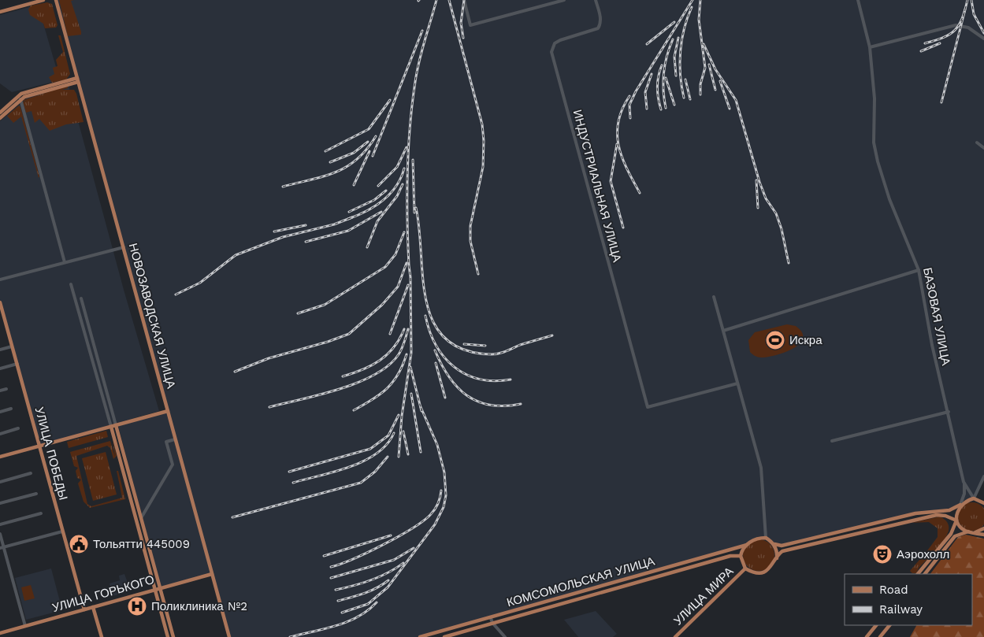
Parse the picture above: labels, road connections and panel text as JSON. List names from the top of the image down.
{
  "streets": {
    "main road": [
      "НОВОЗАВОДСКАЯ УЛИЦА",
      "УЛИЦА ПОБЕДЫ",
      "КОМСОМОЛЬСКАЯ УЛИЦА",
      "УЛИЦА ГОРЬКОГО",
      "УЛИЦА МИРА"
    ],
    "street": ["ИНДУСТРИАЛЬНАЯ УЛИЦА", "БАЗОВАЯ УЛИЦА"]
  },
  "crossings": [
    ["НОВОЗАВОДСКАЯ УЛИЦА", "УЛИЦА ГОРЬКОГО"],
    ["УЛИЦА ПОБЕДЫ", "УЛИЦА ГОРЬКОГО"],
    ["КОМСОМОЛЬСКАЯ УЛИЦА", "УЛИЦА МИРА"]
  ],
  "places": {
    "sports": ["Искра"],
    "public building": ["Тольятти 445009"],
    "theatre": ["Аэрохолл"],
    "hospital": ["Поликлиника №2"]
  },
  "legend": ["Road", "Railway"]
}
